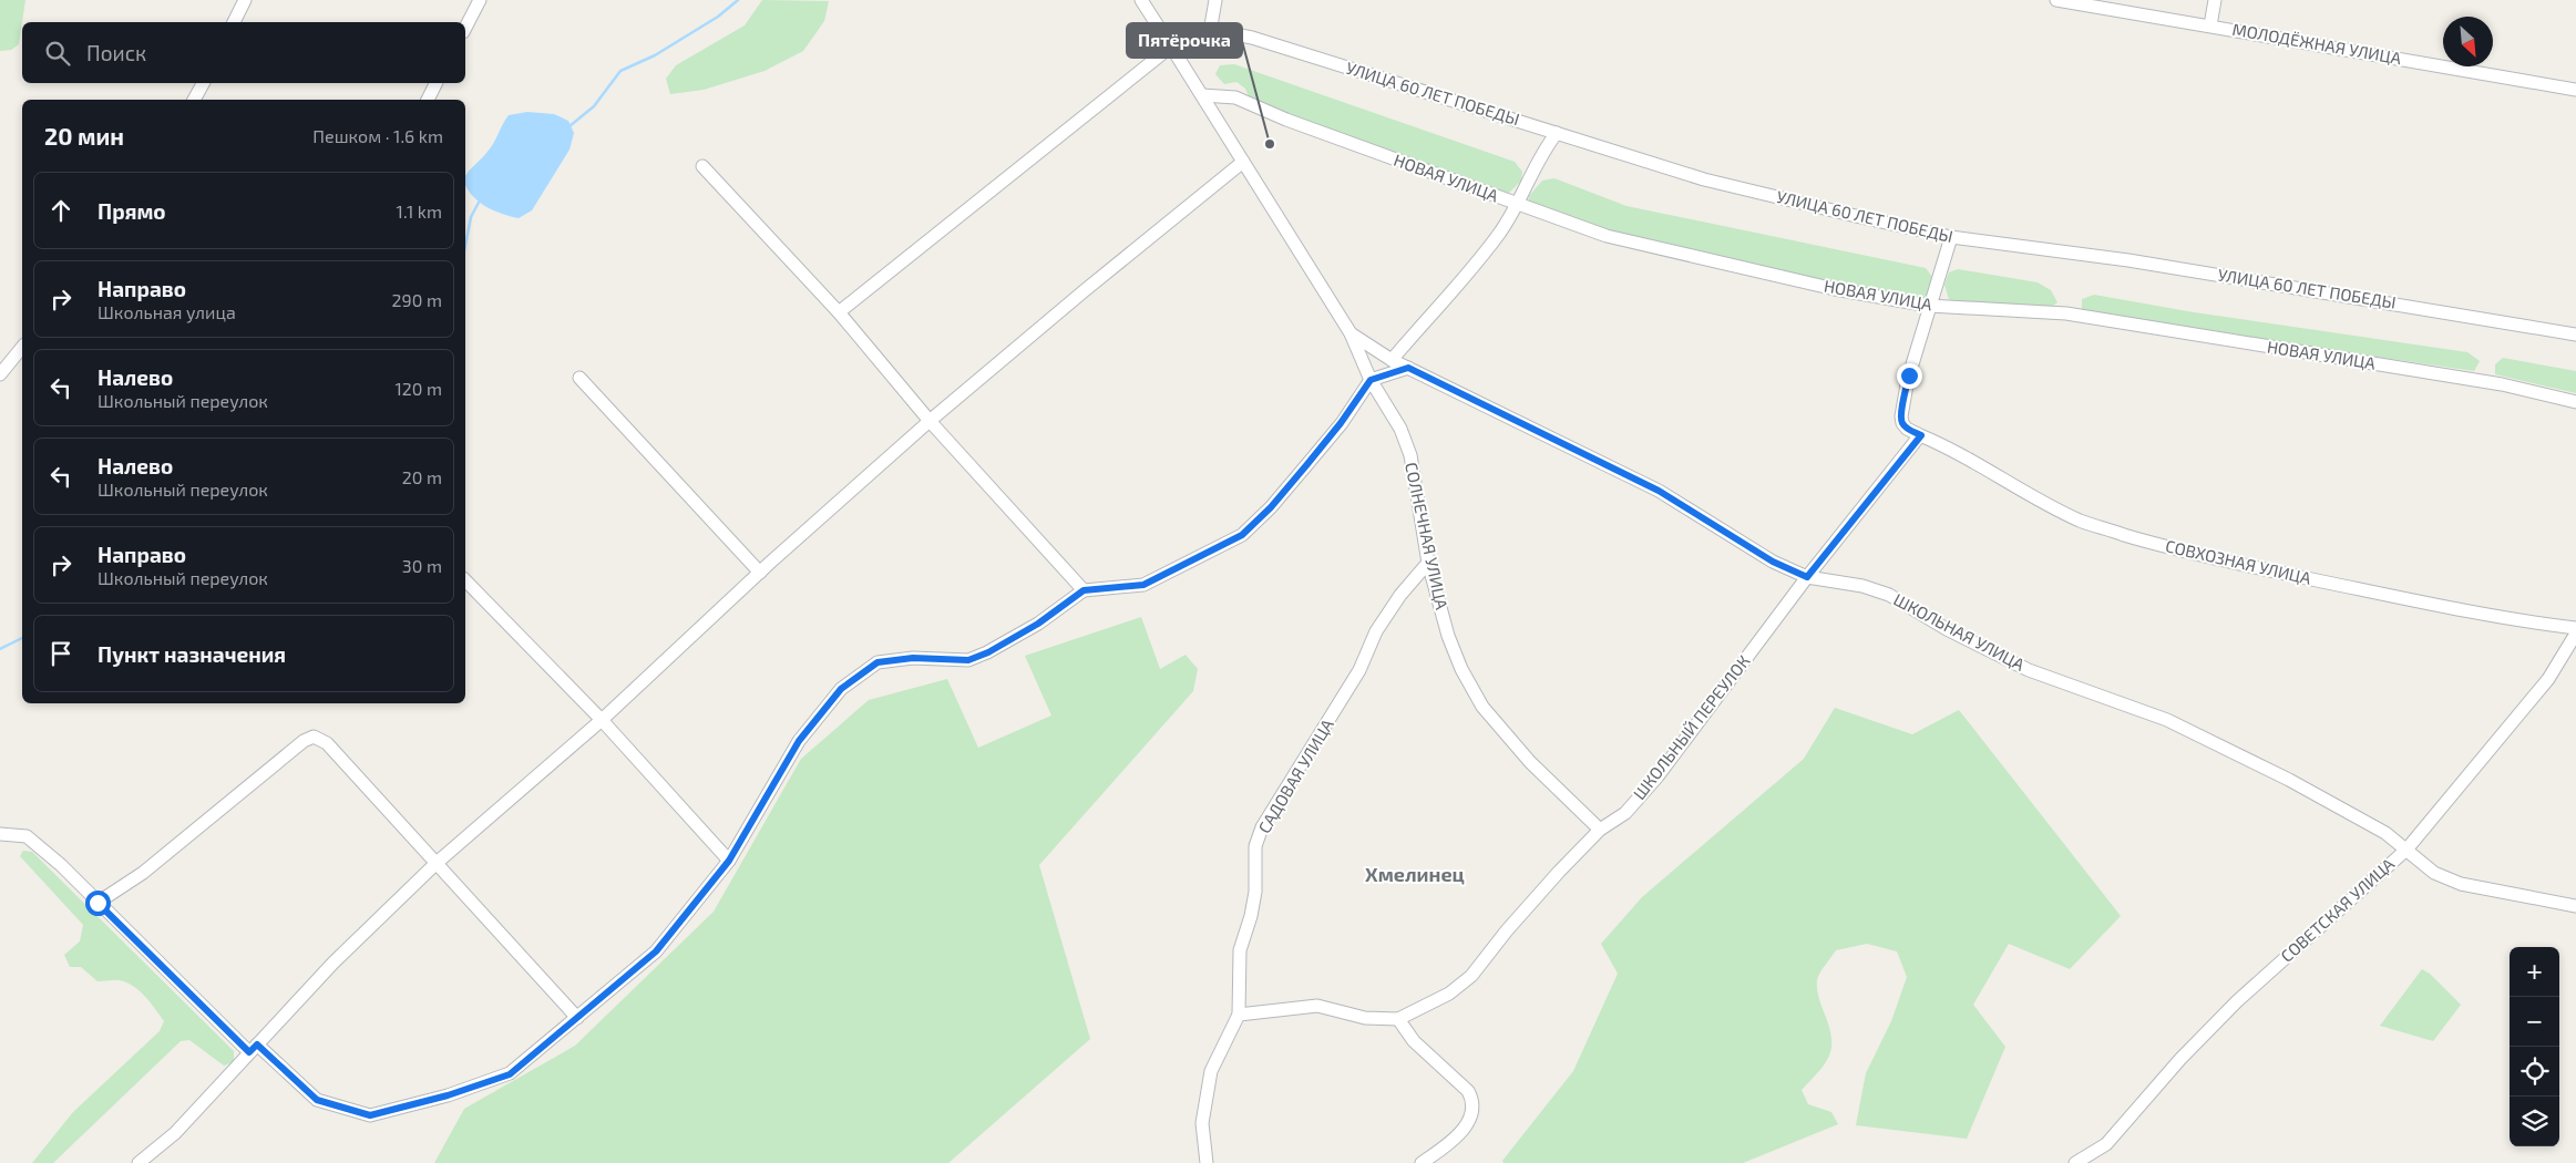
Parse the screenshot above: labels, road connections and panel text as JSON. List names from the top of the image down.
{
  "streets": {
    "street": [
      "МОЛОДЁЖНАЯ УЛИЦА",
      "УЛИЦА 60 ЛЕТ ПОБЕДЫ",
      "НОВАЯ УЛИЦА",
      "СОЛНЕЧНАЯ УЛИЦА",
      "СОВХОЗНАЯ УЛИЦА",
      "ШКОЛЬНАЯ УЛИЦА",
      "ШКОЛЬНЫЙ ПЕРЕУЛОК",
      "САДОВАЯ УЛИЦА",
      "СОВЕТСКАЯ УЛИЦА"
    ]
  },
  "crossings": [
    ["УЛИЦА 60 ЛЕТ ПОБЕДЫ", "СОЛНЕЧНАЯ УЛИЦА"],
    ["НОВАЯ УЛИЦА", "СОЛНЕЧНАЯ УЛИЦА"],
    ["СОЛНЕЧНАЯ УЛИЦА", "ШКОЛЬНАЯ УЛИЦА"],
    ["СОЛНЕЧНАЯ УЛИЦА", "ШКОЛЬНЫЙ ПЕРЕУЛОК"],
    ["СОЛНЕЧНАЯ УЛИЦА", "САДОВАЯ УЛИЦА"],
    ["СОВХОЗНАЯ УЛИЦА", "ШКОЛЬНЫЙ ПЕРЕУЛОК"],
    ["ШКОЛЬНАЯ УЛИЦА", "ШКОЛЬНЫЙ ПЕРЕУЛОК"],
    ["ШКОЛЬНАЯ УЛИЦА", "СОВЕТСКАЯ УЛИЦА"],
    ["ШКОЛЬНЫЙ ПЕРЕУЛОК", "САДОВАЯ УЛИЦА"]
  ],
  "districts": ["Хмелинец"],
  "places": ["Пятёрочка"],
  "north": "bottom right",
  "page": {
    "search": "Поиск",
    "heading": ["20 мин", "Пешком · 1.6 km"],
    "list": [
      ["Прямо", "1.1 km"],
      ["Направо", "Школьная улица", "290 m"],
      ["Налево", "Школьный переулок", "120 m"],
      ["Налево", "Школьный переулок", "20 m"],
      ["Направо", "Школьный переулок", "30 m"],
      "Пункт назначения"
    ],
    "map_buttons": ["+", "−"]
  }
}
